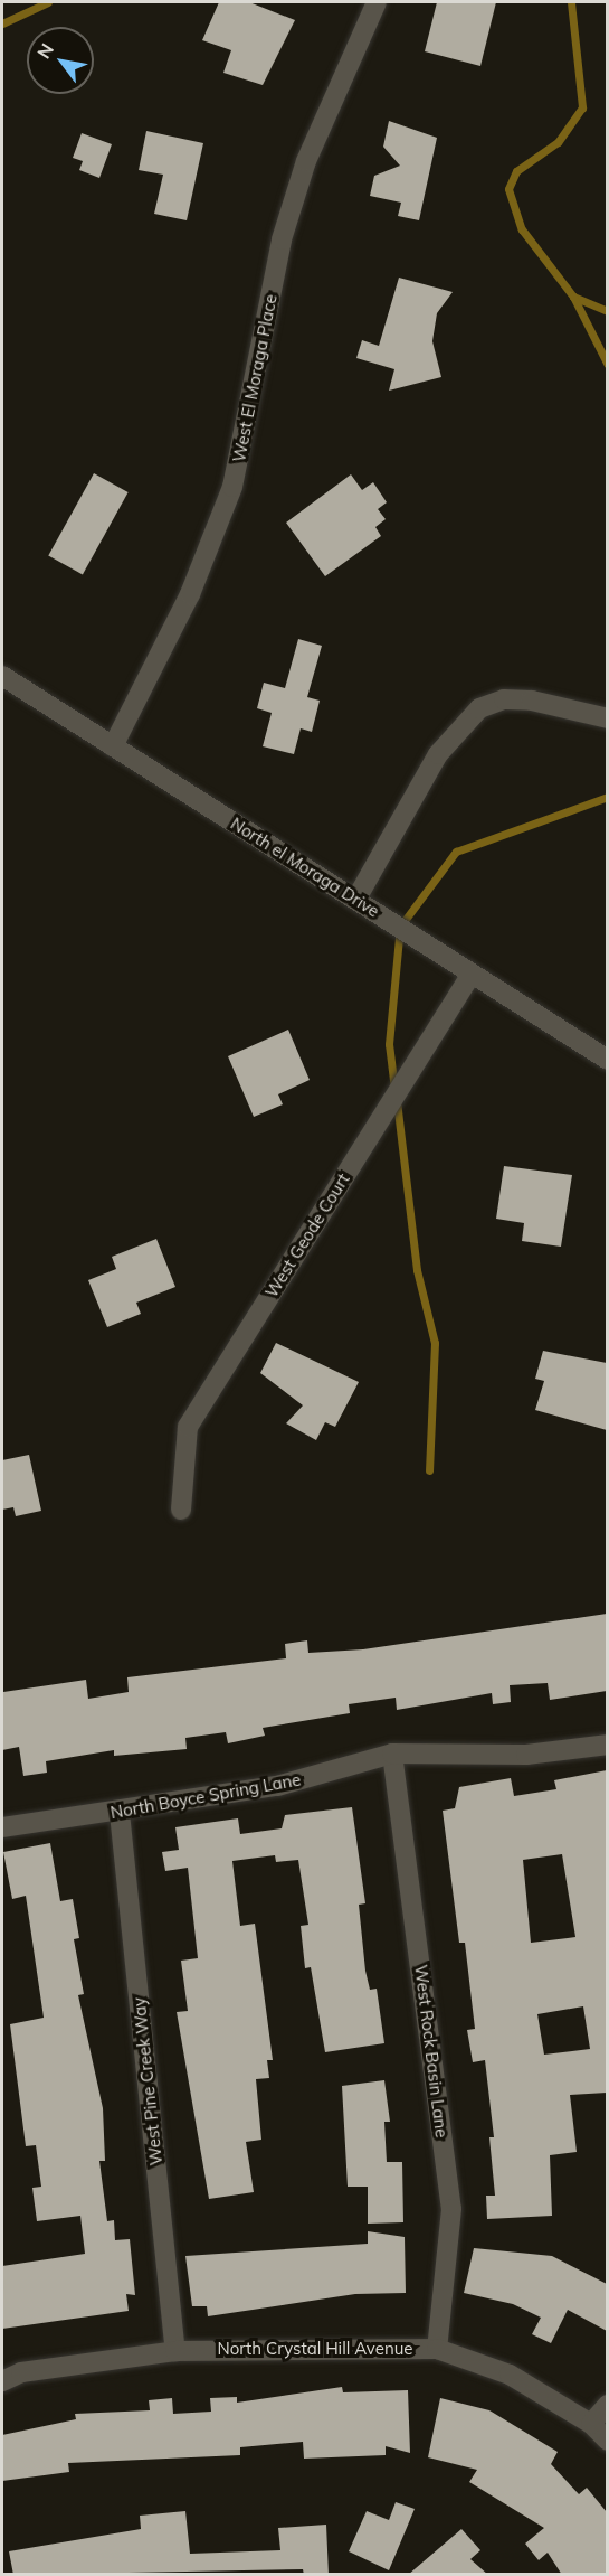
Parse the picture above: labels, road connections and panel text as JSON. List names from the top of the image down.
{
  "streets": {
    "street": [
      "West El Moraga Place",
      "North el Moraga Drive",
      "West Geode Court",
      "North Boyce Spring Lane",
      "West Rock Basin Lane",
      "West Pine Creek Way",
      "North Crystal Hill Avenue"
    ]
  },
  "crossings": [
    ["West El Moraga Place", "North el Moraga Drive"],
    ["North el Moraga Drive", "West Geode Court"],
    ["North Boyce Spring Lane", "West Rock Basin Lane"],
    ["North Boyce Spring Lane", "West Pine Creek Way"],
    ["West Rock Basin Lane", "North Crystal Hill Avenue"],
    ["West Pine Creek Way", "North Crystal Hill Avenue"]
  ],
  "north": "top left"
}
